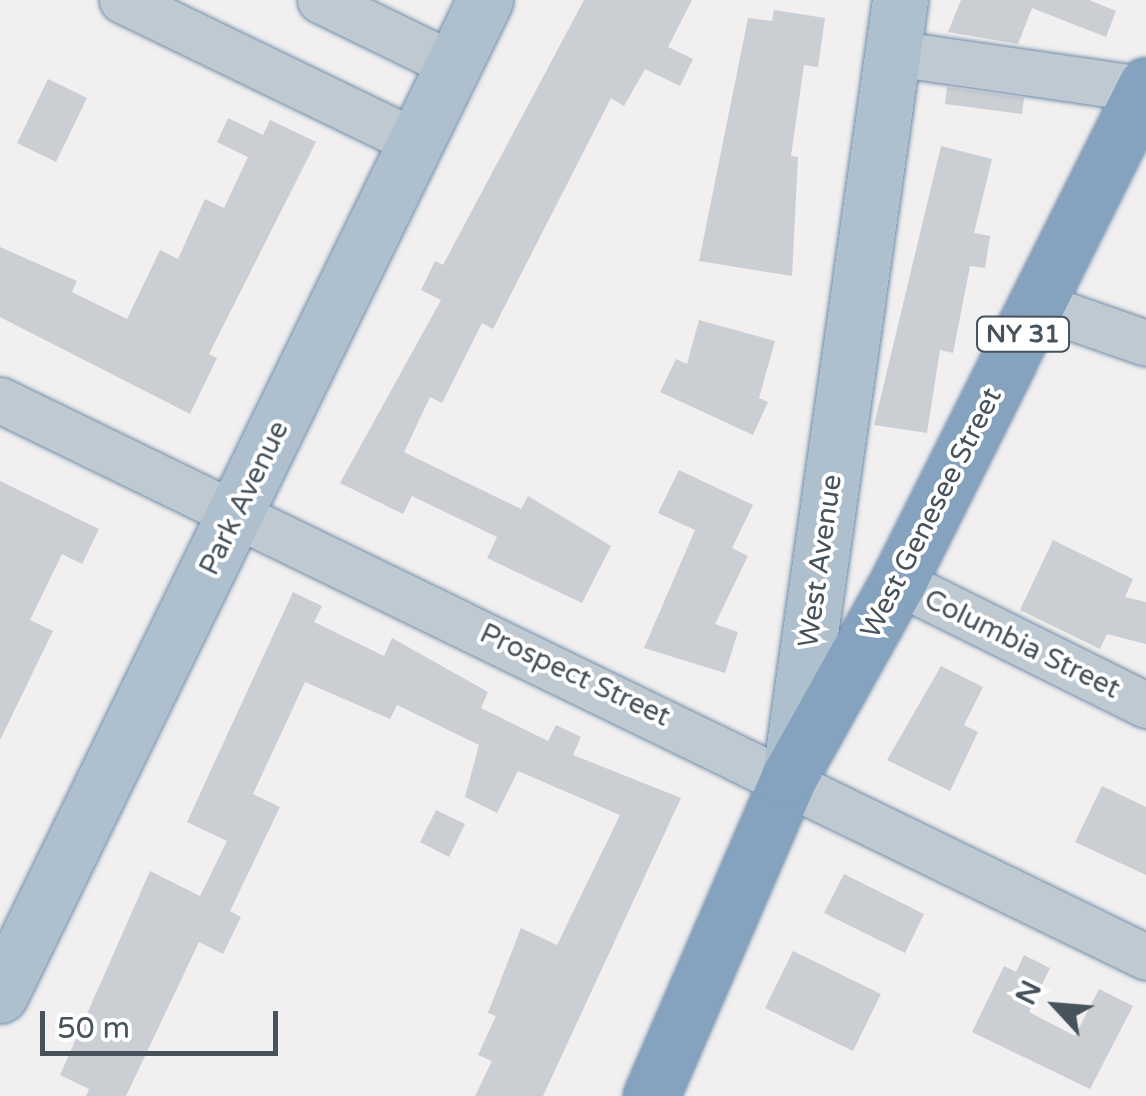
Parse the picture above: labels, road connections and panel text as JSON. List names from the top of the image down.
{
  "streets": {
    "highway": ["NY 31", "West Genesee Street", "West Avenue"],
    "main road": ["Park Avenue"],
    "street": ["Columbia Street", "Prospect Street"]
  },
  "crossings": [
    ["Park Avenue", "Prospect Street"],
    ["West Genesee Street", "West Avenue"],
    ["West Genesee Street", "Columbia Street"],
    ["West Genesee Street", "Prospect Street"],
    ["West Avenue", "Prospect Street"]
  ],
  "scale_bar": "50 m",
  "north": "top left"
}
